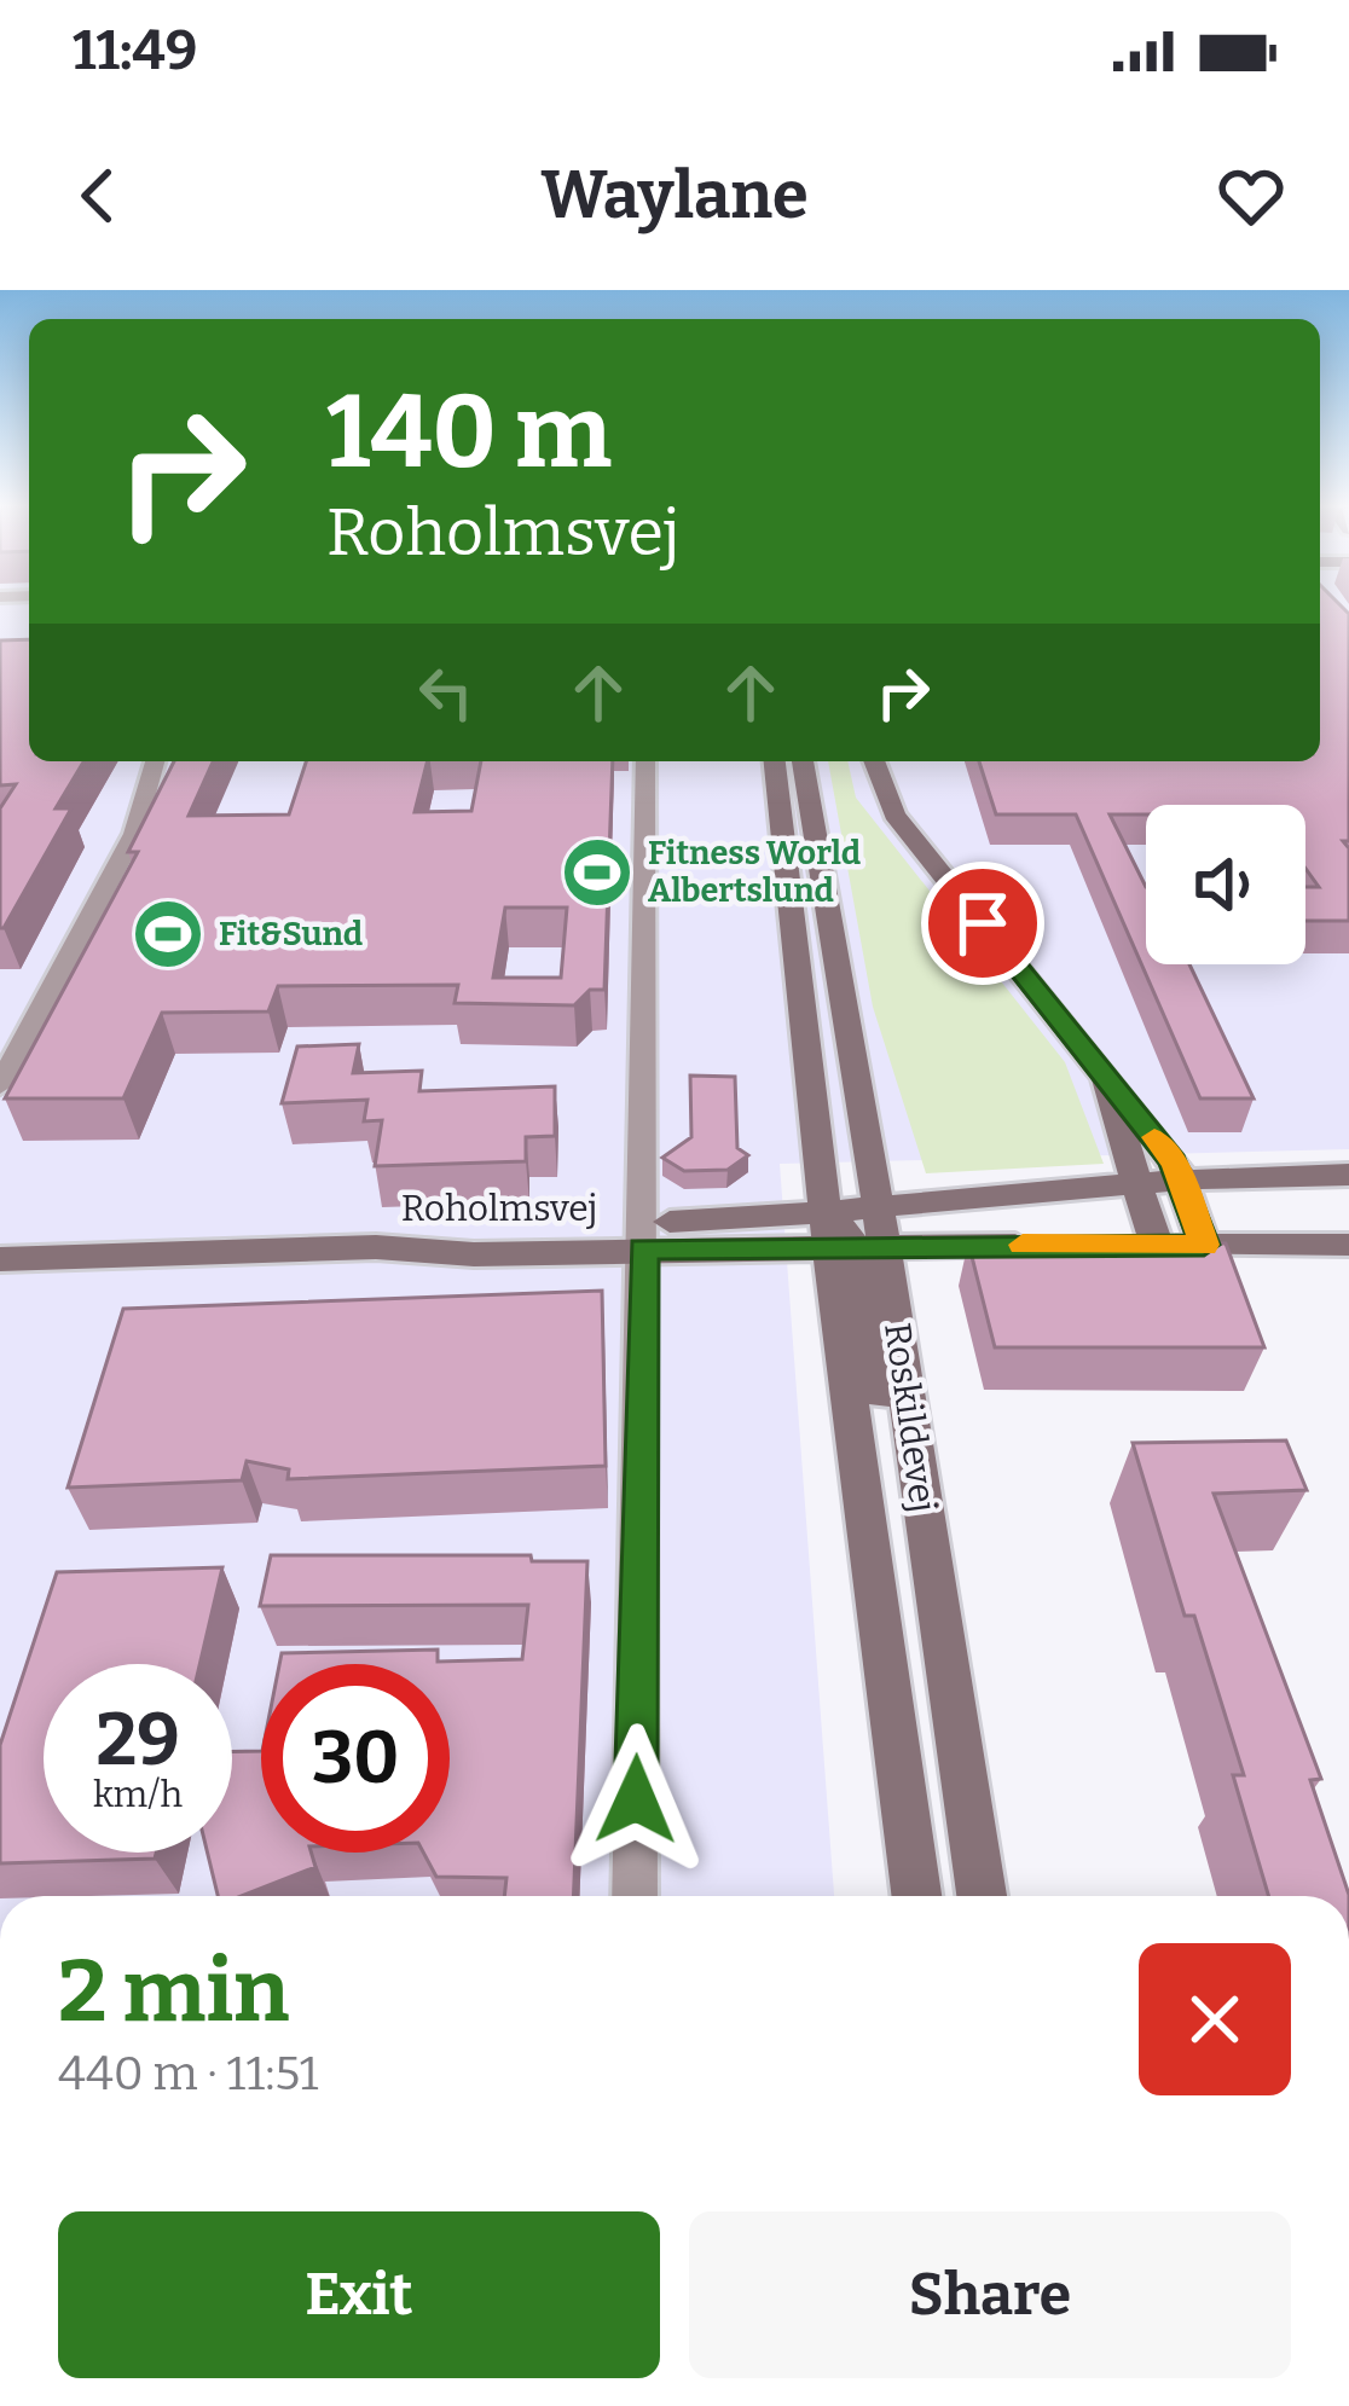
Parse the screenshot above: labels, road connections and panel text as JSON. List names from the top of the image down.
{
  "streets": {
    "main road": ["Roholmsvej", "Roskildevej"]
  },
  "crossings": [
    ["Roholmsvej", "Roskildevej"]
  ],
  "places": {
    "sports": ["Fitness World Albertslund", "Fit&Sund"]
  },
  "page": {
    "status": "11:49",
    "header": "Waylane",
    "turn": ["140 m", "Roholmsvej"],
    "speed": "29 km/h",
    "limit": "30",
    "heading": ["2 min", "440 m · 11:51"],
    "buttons": ["Exit", "Share"]
  }
}
